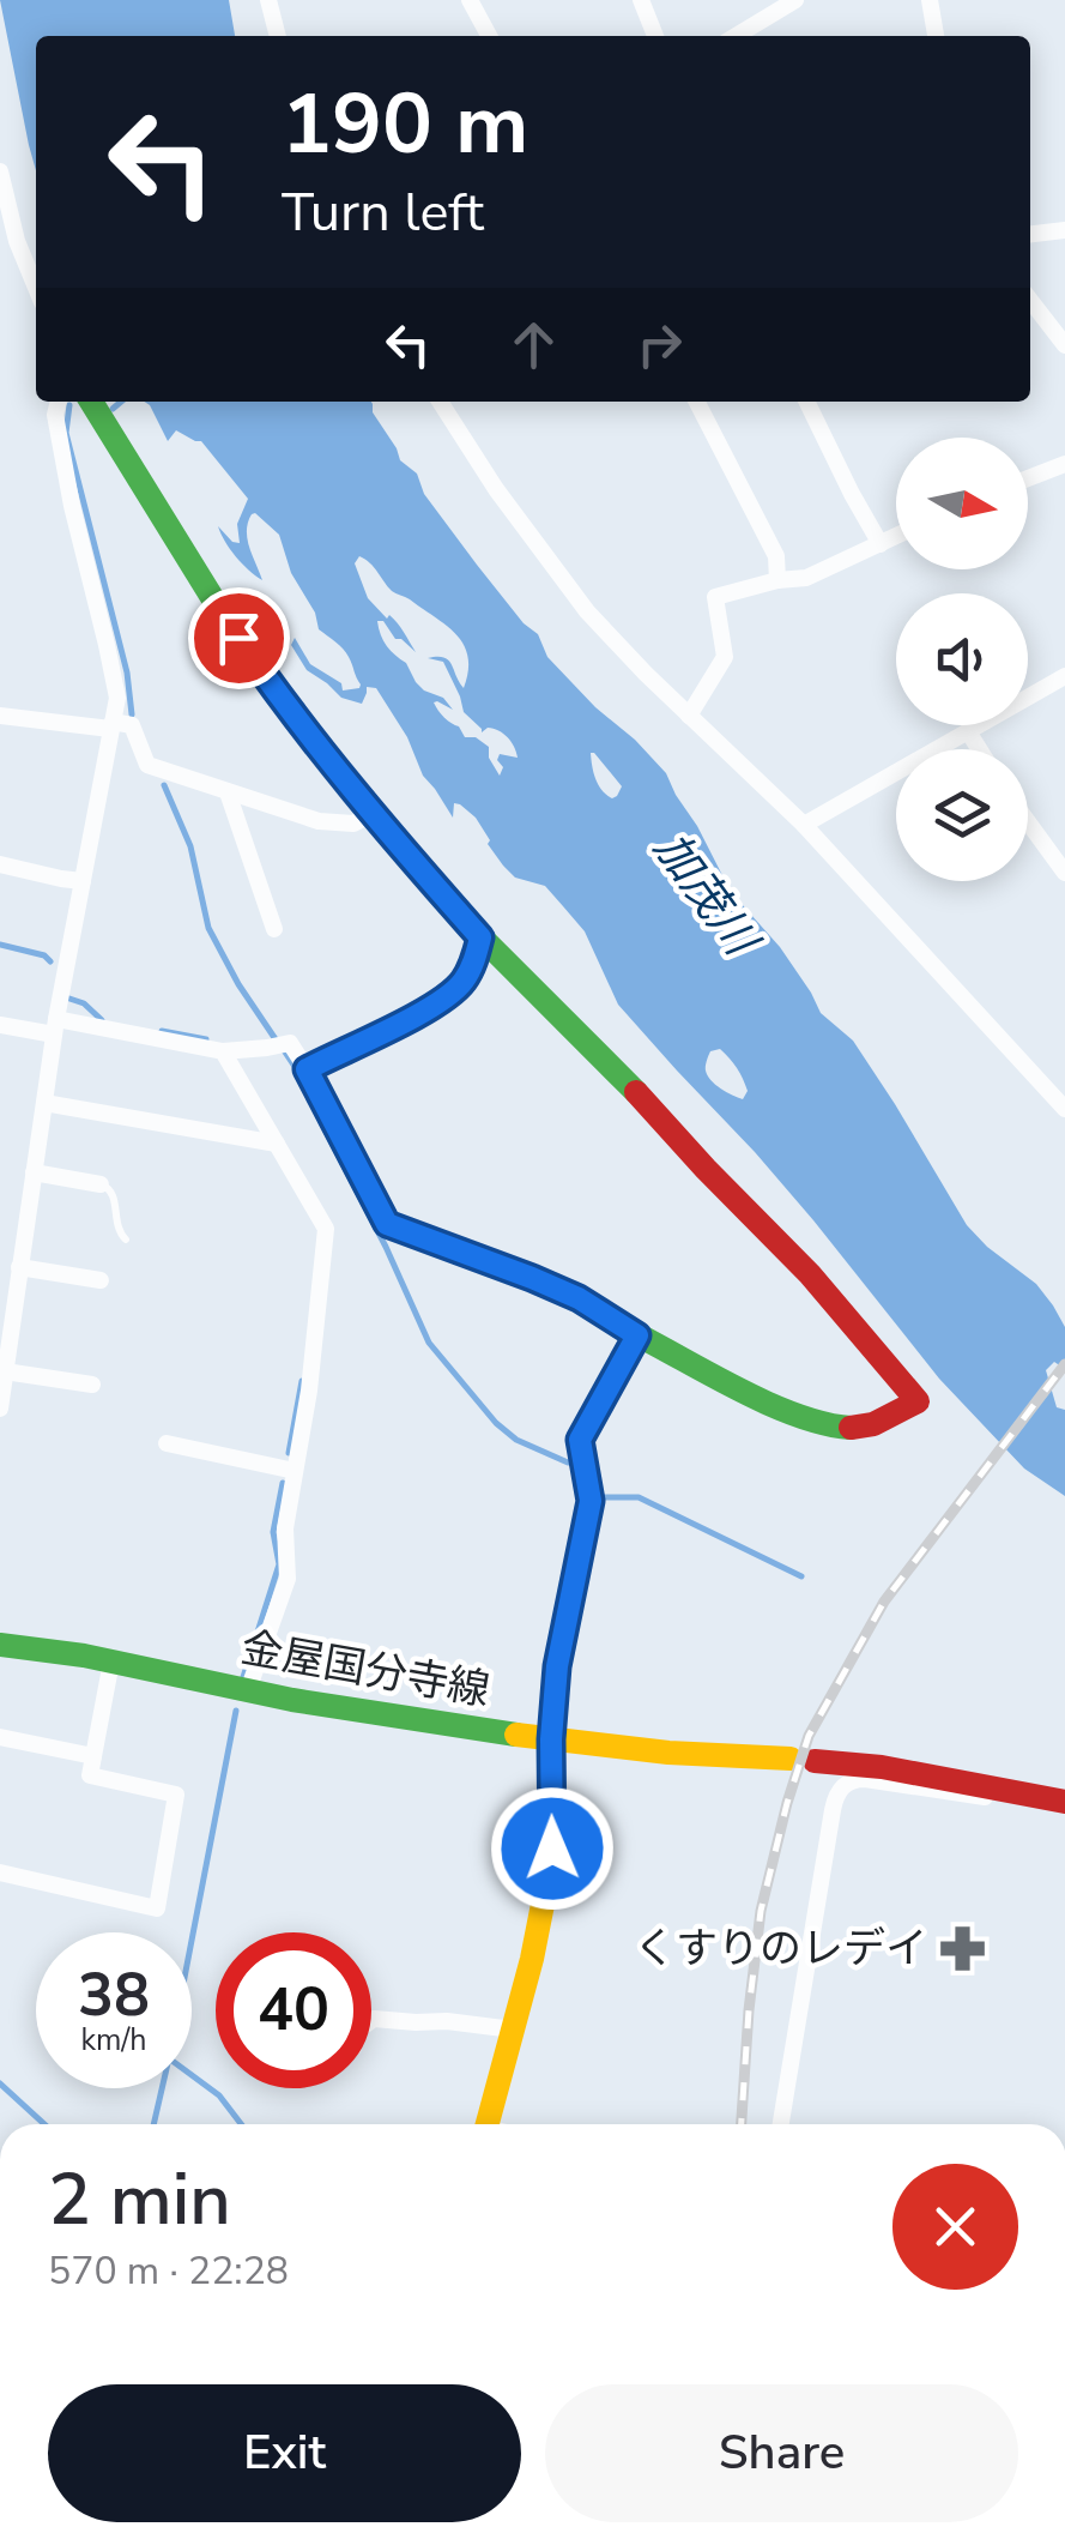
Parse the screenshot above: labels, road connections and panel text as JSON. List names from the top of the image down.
{
  "streets": {
    "street": ["金屋国分寺線"]
  },
  "water": ["加茂川"],
  "places": {
    "pharmacy": ["くすりのレデイ"]
  },
  "north": "right",
  "page": {
    "turn": ["190 m", "Turn left"],
    "speed": "38 km/h",
    "limit": "40",
    "heading": ["2 min", "570 m · 22:28"],
    "buttons": ["Exit", "Share"]
  }
}
